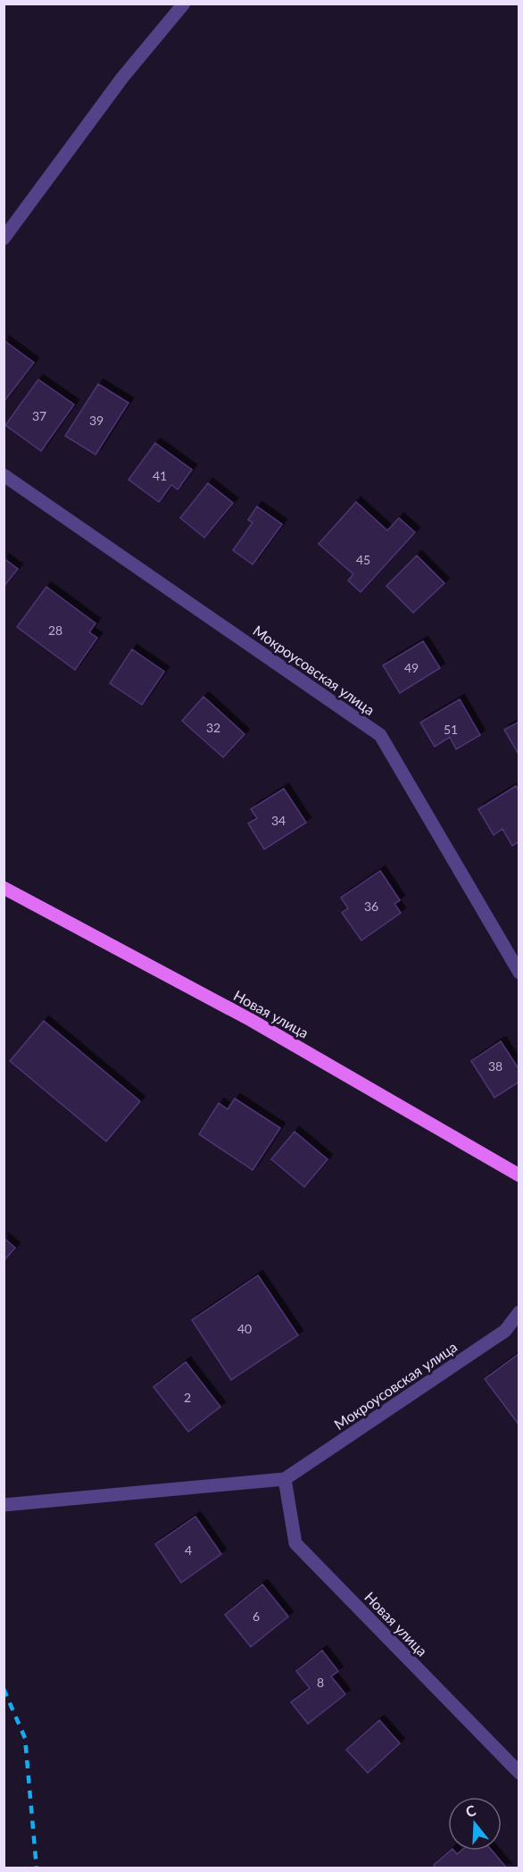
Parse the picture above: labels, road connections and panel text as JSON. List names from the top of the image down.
{
  "streets": {
    "main road": ["Новая улица"],
    "street": ["Мокроусовская улица"]
  },
  "crossings": [
    ["Мокроусовская улица", "Новая улица"]
  ],
  "house_numbers": [
    "37",
    "39",
    "41",
    "45",
    "28",
    "49",
    "32",
    "51",
    "34",
    "36",
    "38",
    "40",
    "2",
    "4",
    "6",
    "8"
  ],
  "north": "top"
}
